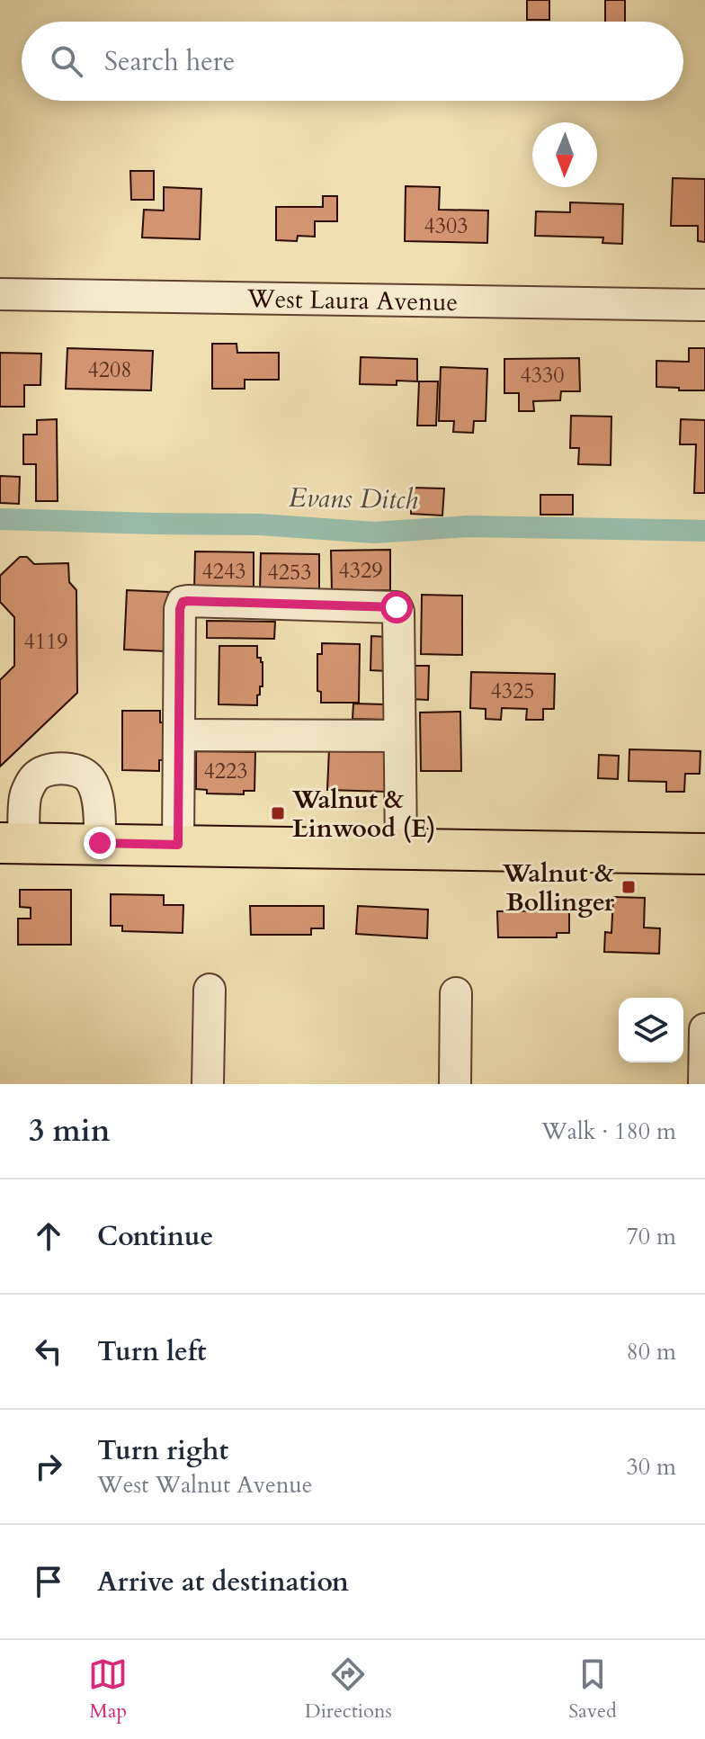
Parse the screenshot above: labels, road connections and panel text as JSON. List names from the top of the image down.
{
  "streets": {
    "street": ["West Laura Avenue"]
  },
  "water": ["Evans Ditch"],
  "places": {
    "transit": ["Walnut & Linwood (E)", "Walnut & Bollinger"]
  },
  "house_numbers": [
    "4303",
    "4208",
    "4330",
    "4329",
    "4243",
    "4253",
    "4119",
    "4325",
    "4223"
  ],
  "north": "bottom",
  "page": {
    "search": "Search here",
    "heading": ["3 min", "Walk · 180 m"],
    "list": [
      ["Continue", "70 m"],
      ["Turn left", "80 m"],
      ["Turn right", "West Walnut Avenue", "30 m"],
      "Arrive at destination"
    ],
    "nav": ["Map", "Directions", "Saved"]
  }
}
